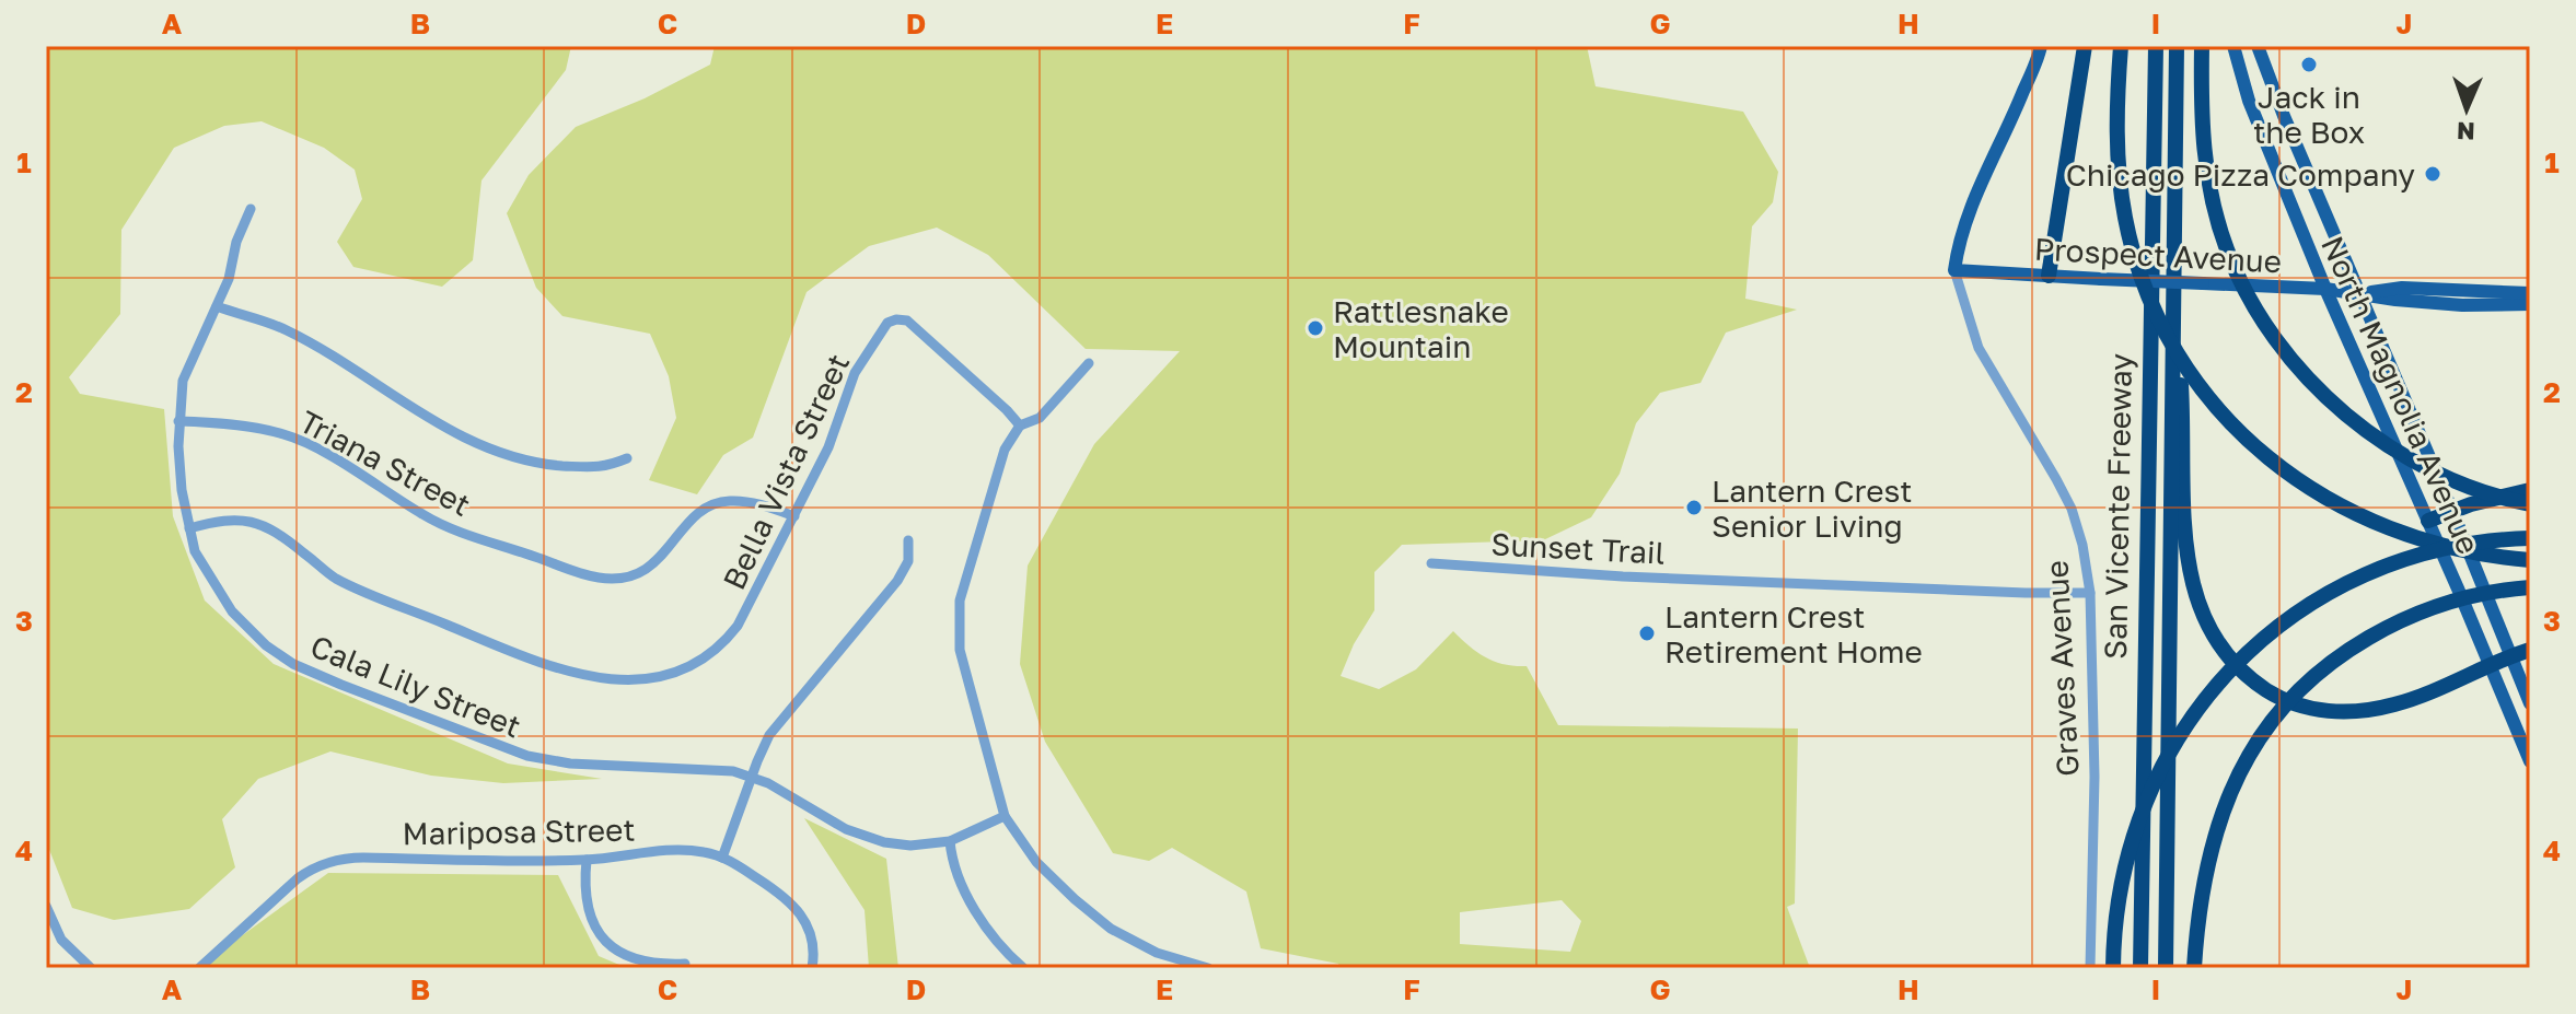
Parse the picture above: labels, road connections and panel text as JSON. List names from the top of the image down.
{
  "streets": {
    "highway": ["San Vicente Freeway"],
    "main road": ["Prospect Avenue", "North Magnolia Avenue", "Graves Avenue"],
    "street": [
      "Triana Street",
      "Bella Vista Street",
      "Sunset Trail",
      "Cala Lily Street",
      "Mariposa Street"
    ]
  },
  "crossings": [
    ["Prospect Avenue", "North Magnolia Avenue"],
    ["Prospect Avenue", "Graves Avenue"],
    ["Triana Street", "Bella Vista Street"],
    ["Triana Street", "Cala Lily Street"],
    ["Bella Vista Street", "Cala Lily Street"],
    ["Sunset Trail", "Graves Avenue"]
  ],
  "places": [
    "Jack in the Box",
    "Chicago Pizza Company",
    "Rattlesnake Mountain",
    "Lantern Crest Senior Living",
    "Lantern Crest Retirement Home"
  ],
  "north": "bottom",
  "grid": {
    "columns": [
      "A",
      "B",
      "C",
      "D",
      "E",
      "F",
      "G",
      "H",
      "I",
      "J"
    ],
    "rows": [
      "1",
      "2",
      "3",
      "4"
    ]
  }
}
